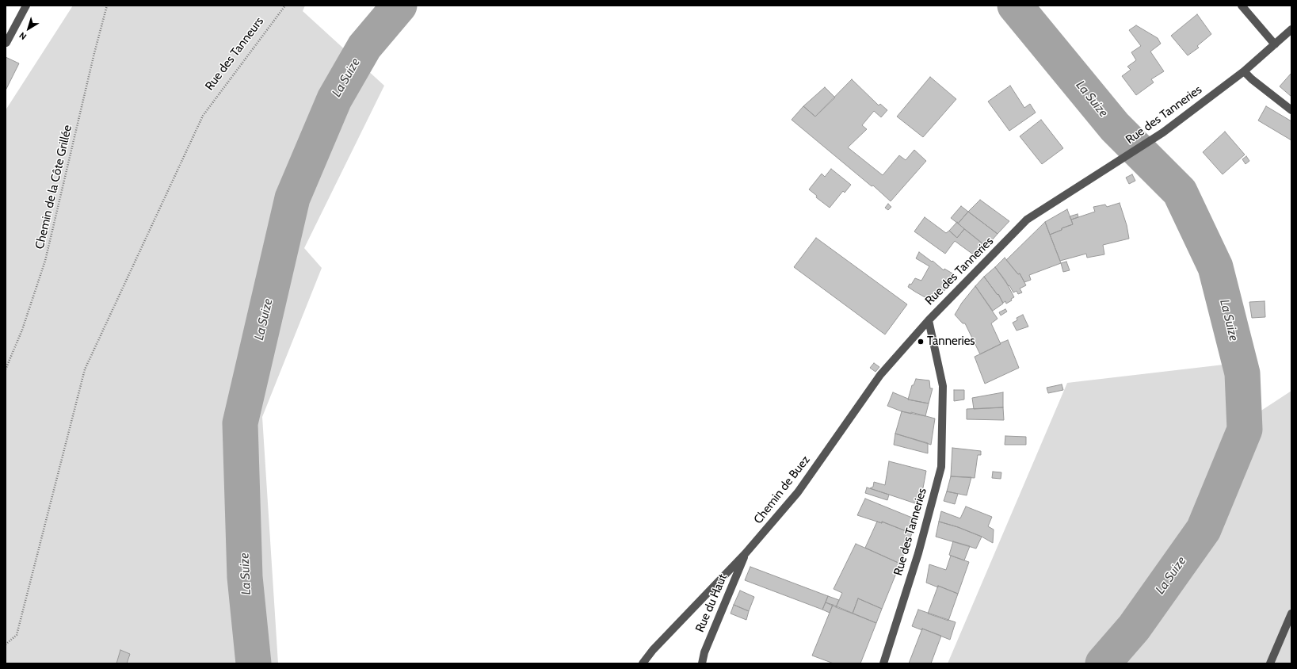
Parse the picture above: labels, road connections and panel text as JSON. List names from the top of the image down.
{
  "streets": {
    "street": ["Rue des Tanneries", "Chemin de Buez", "Rue du Haut"],
    "path": ["Rue des Tanneurs", "Chemin de la Côte Grillée"]
  },
  "crossings": [
    ["Rue des Tanneries", "Chemin de Buez"],
    ["Chemin de Buez", "Rue du Haut"]
  ],
  "water": ["La Suize"],
  "places": ["Tanneries"],
  "north": "bottom left"
}
